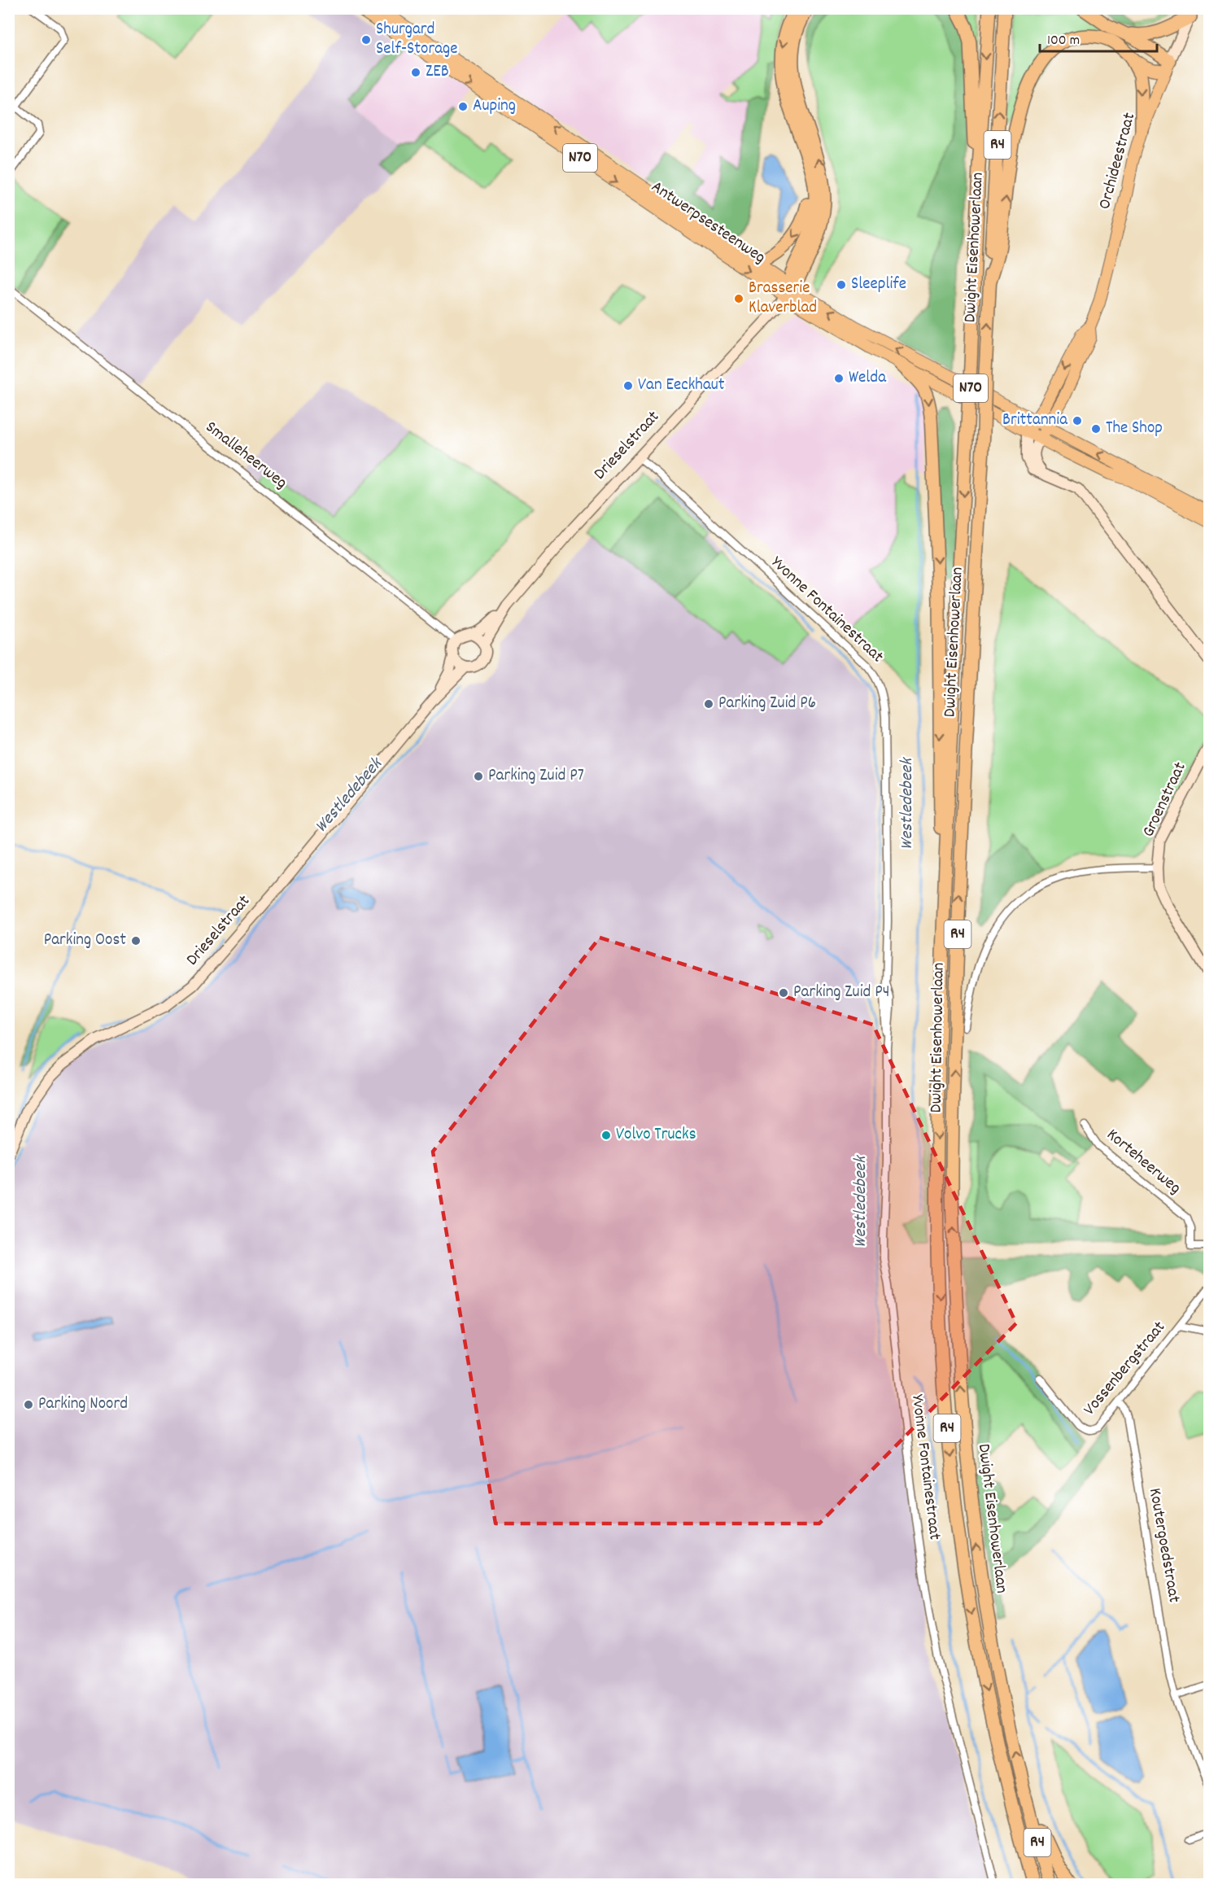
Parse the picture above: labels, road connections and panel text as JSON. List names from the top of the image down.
{
  "streets": {
    "highway": ["R4", "Dwight Eisenhowerlaan"],
    "main road": ["N70", "Orchideestraat", "Antwerpsesteenweg"],
    "street": [
      "Drieselstraat",
      "Smalleheerweg",
      "Yvonne Fontainestraat",
      "Groenstraat",
      "Korteheerweg",
      "Vossenbergstraat",
      "Koutergoedstraat"
    ]
  },
  "crossings": [
    ["Orchideestraat", "Antwerpsesteenweg"],
    ["Antwerpsesteenweg", "Drieselstraat"],
    ["Drieselstraat", "Smalleheerweg"],
    ["Drieselstraat", "Yvonne Fontainestraat"],
    ["Vossenbergstraat", "Koutergoedstraat"]
  ],
  "water": ["Westledebeek"],
  "places": [
    "Shurgard Self-Storage",
    "ZEB",
    "Auping",
    "Sleeplife",
    "Brasserie Klaverblad",
    "Welda",
    "Van Eeckhaut",
    "Brittannia",
    "The Shop",
    "Parking Zuid P6",
    "Parking Zuid P7",
    "Parking Oost",
    "Parking Zuid P4",
    "Volvo Trucks",
    "Parking Noord"
  ],
  "scale_bar": "100 m"
}
